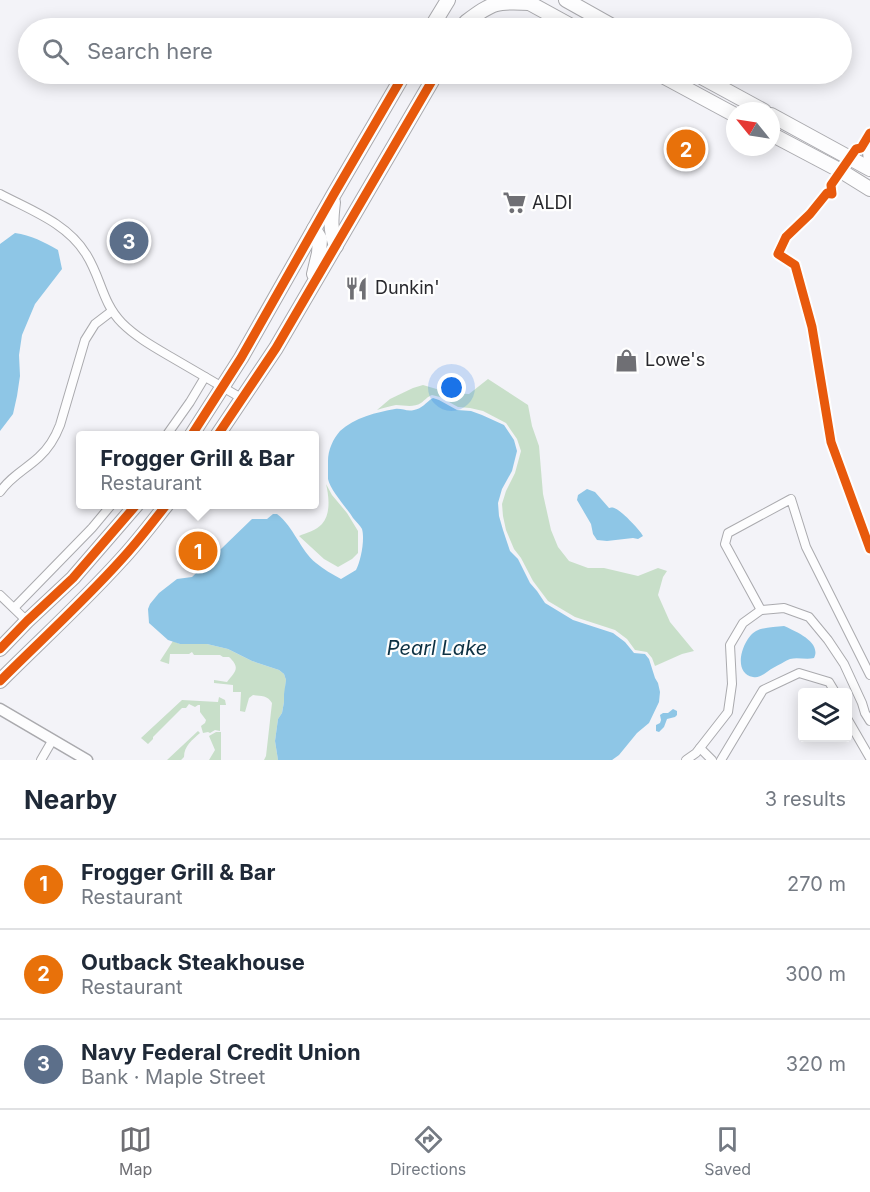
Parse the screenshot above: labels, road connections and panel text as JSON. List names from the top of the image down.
{
  "water": ["Pearl Lake"],
  "places": {
    "supermarket": ["ALDI"],
    "restaurant": ["Dunkin'"],
    "shop": ["Lowe's"]
  },
  "north": "top left",
  "page": {
    "search": "Search here",
    "pins": ["2", "3", "1"],
    "popup": ["Frogger Grill & Bar", "Restaurant"],
    "heading": ["Nearby", "3 results"],
    "list": [
      {
        "mark": "1",
        "name": "Frogger Grill & Bar",
        "note": "Restaurant",
        "value": "270 m"
      },
      {
        "mark": "2",
        "name": "Outback Steakhouse",
        "note": "Restaurant",
        "value": "300 m"
      },
      {
        "mark": "3",
        "name": "Navy Federal Credit Union",
        "note": "Bank · Maple Street",
        "value": "320 m"
      }
    ],
    "nav": ["Map", "Directions", "Saved"]
  }
}
